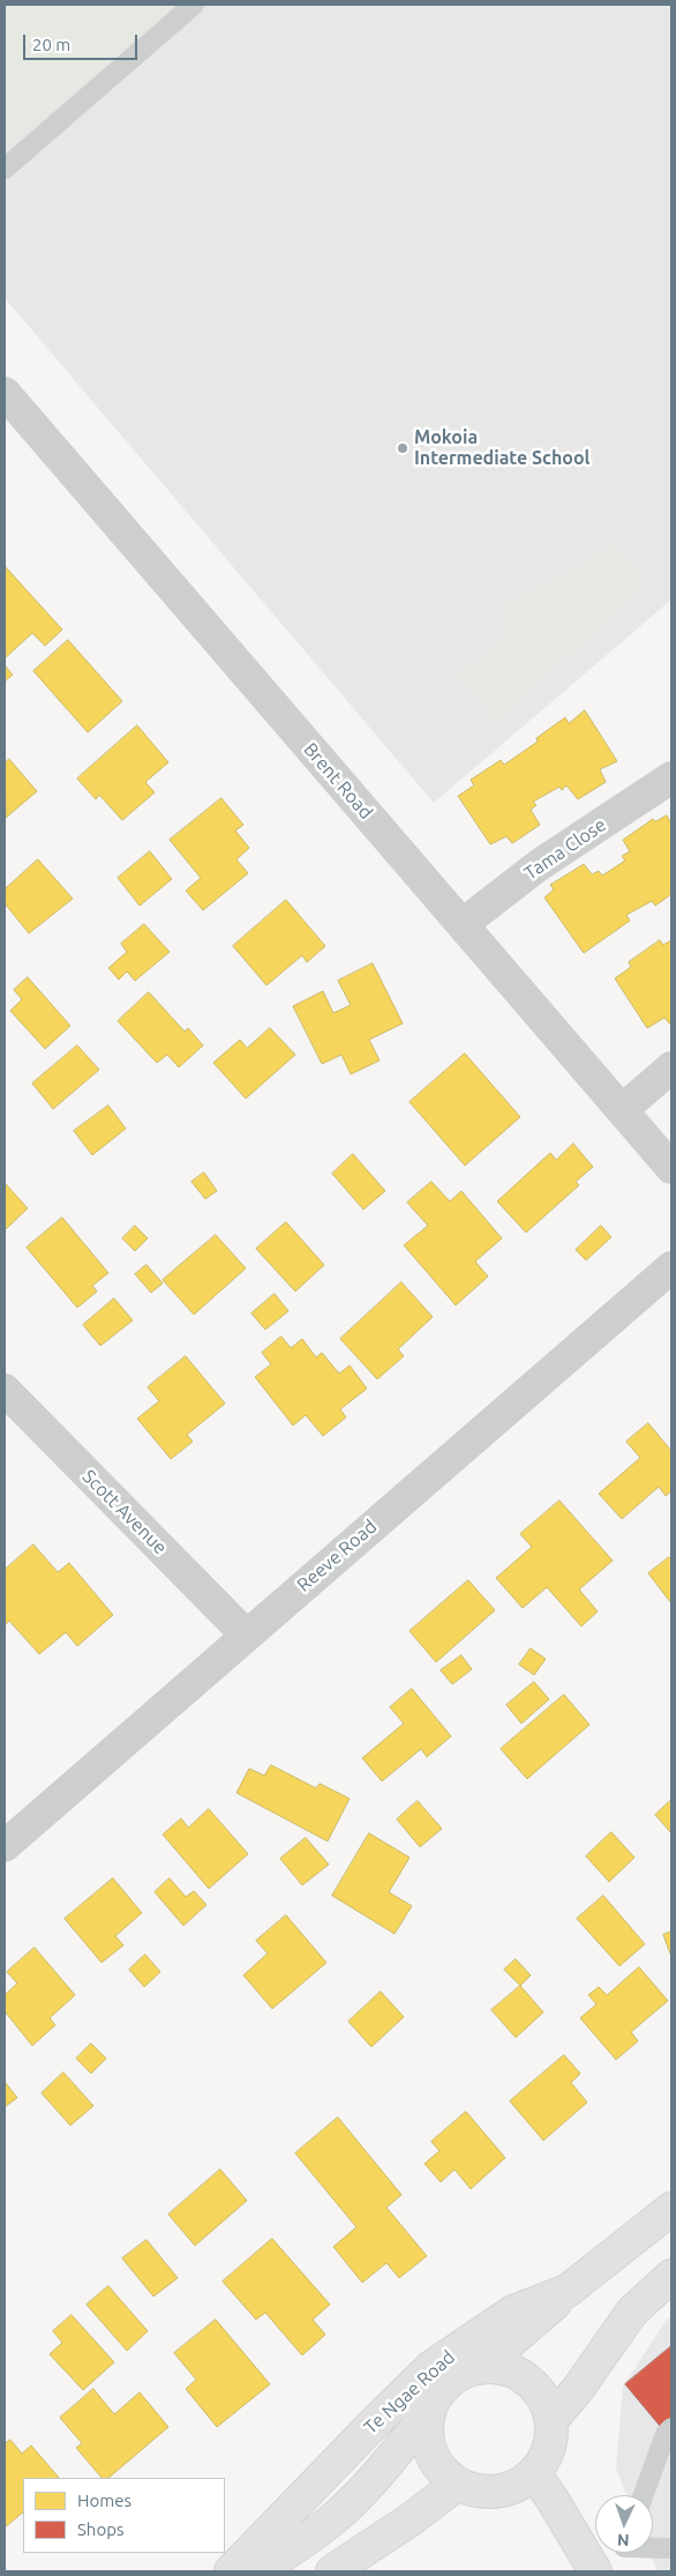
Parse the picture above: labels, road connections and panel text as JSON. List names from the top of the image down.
{
  "streets": {
    "main road": ["Te Ngae Road"],
    "street": [
      "Brent Road",
      "Tama Close",
      "Scott Avenue",
      "Reeve Road"
    ]
  },
  "crossings": [
    ["Brent Road", "Tama Close"],
    ["Scott Avenue", "Reeve Road"]
  ],
  "places": ["Mokoia Intermediate School"],
  "legend": ["Homes", "Shops"],
  "scale_bar": "20 m",
  "north": "bottom"
}
